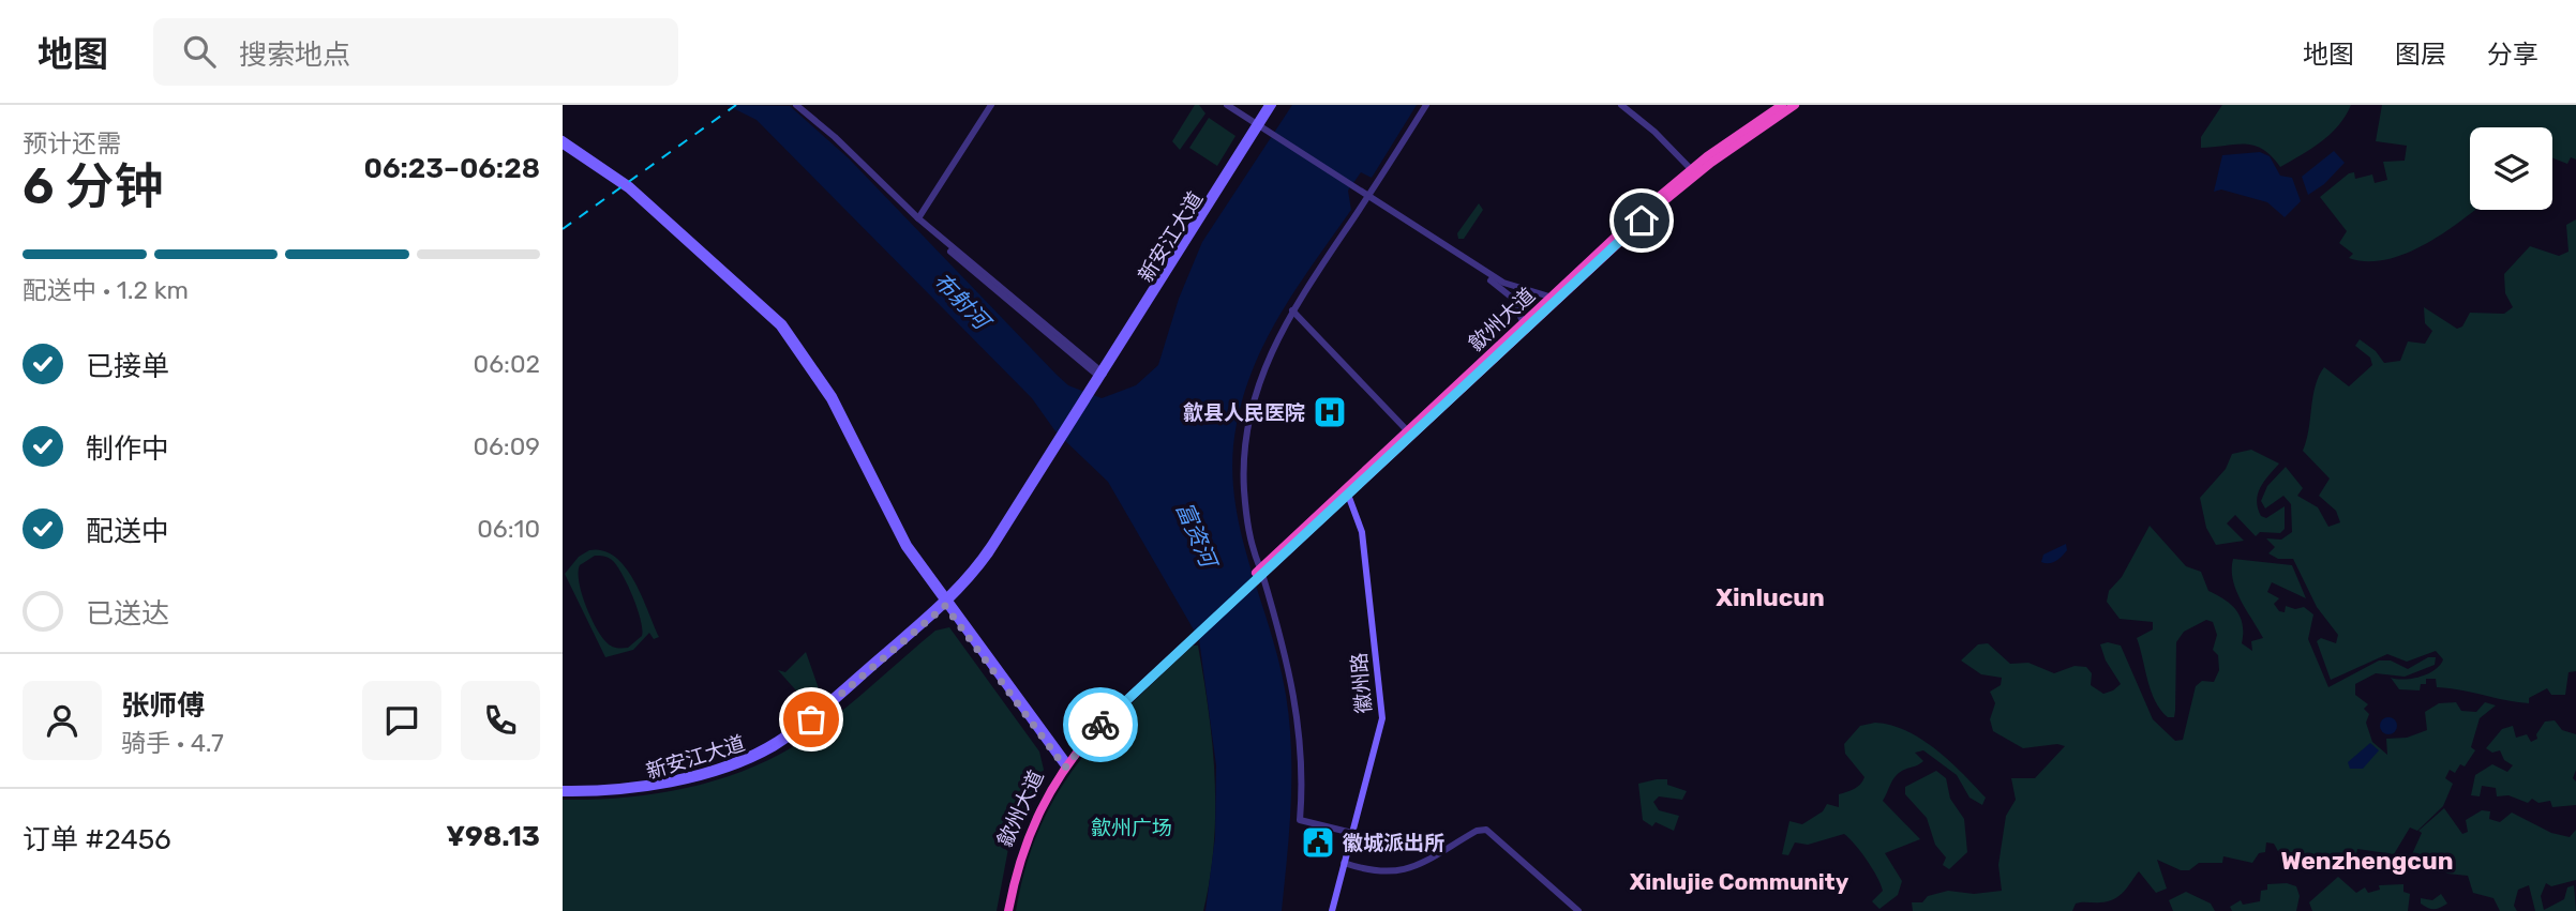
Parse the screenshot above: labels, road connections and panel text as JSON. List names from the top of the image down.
{
  "streets": {
    "highway": ["歙州大道"],
    "main road": ["新安江大道", "徽州路"]
  },
  "crossings": [
    ["歙州大道", "徽州路"]
  ],
  "districts": ["Xinlucun", "Wenzhengcun", "Xinlujie Community"],
  "water": ["布射河", "富资河"],
  "parks": ["歙州广场"],
  "places": {
    "hospital": ["歙县人民医院"],
    "public building": ["徽城派出所"]
  },
  "page": {
    "header": "地图",
    "search": "搜索地点",
    "nav": ["地图", "图层", "分享"],
    "heading": ["6 分钟", "预计还需", "06:23–06:28"],
    "panel": [
      "张师傅",
      "骑手 · 4.7",
      "订单 #2456",
      "¥98.13"
    ],
    "bar": "配送中 · 1.2 km",
    "list": [
      ["已接单", "06:02"],
      ["制作中", "06:09"],
      ["配送中", "06:10"],
      "已送达"
    ]
  }
}
